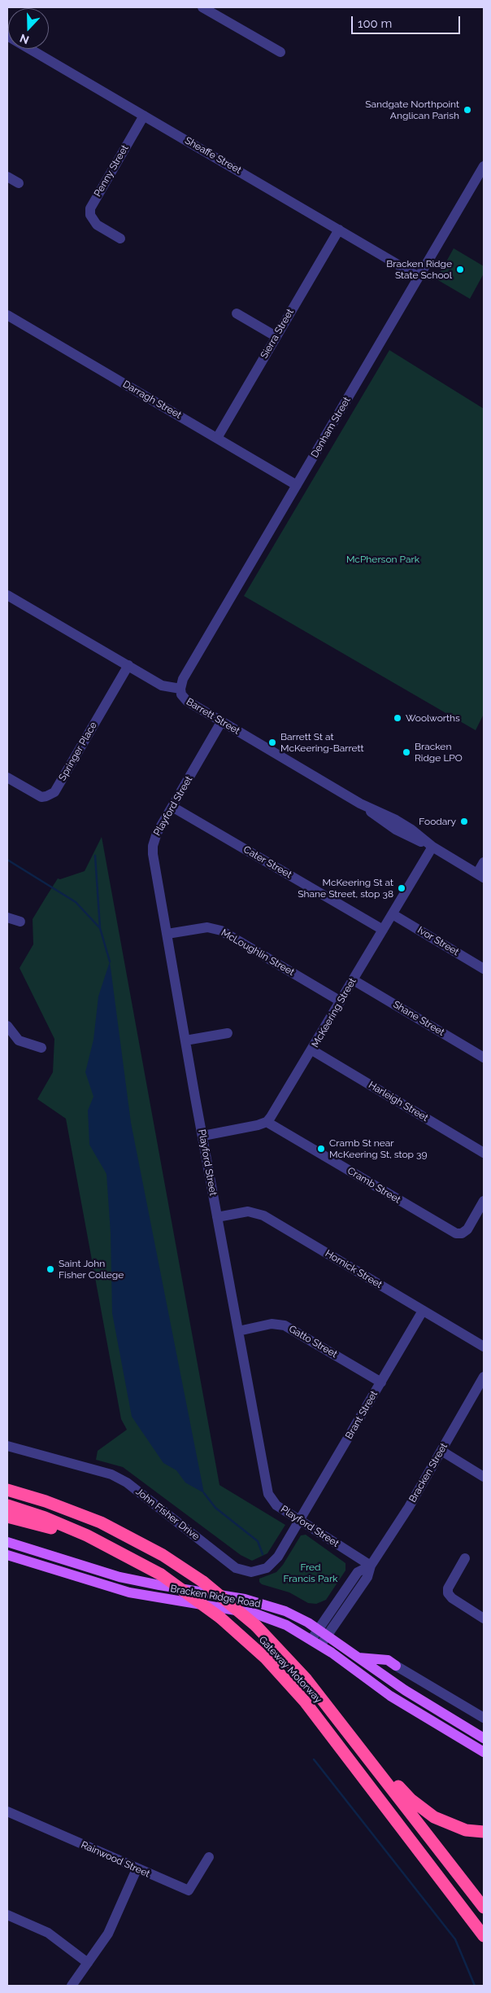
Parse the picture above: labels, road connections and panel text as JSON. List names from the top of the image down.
{
  "streets": {
    "highway": ["Gateway Motorway"],
    "main road": ["Bracken Ridge Road"],
    "street": [
      "Sheaffe Street",
      "Penny Street",
      "Sierra Street",
      "Darragh Street",
      "Denham Street",
      "Barrett Street",
      "Springer Place",
      "Playford Street",
      "Cater Street",
      "Ivor Street",
      "McLoughlin Street",
      "McKeering Street",
      "Shane Street",
      "Harleigh Street",
      "Cramb Street",
      "Hornick Street",
      "Gatto Street",
      "Brant Street",
      "Bracken Street",
      "John Fisher Drive",
      "Rainwood Street"
    ]
  },
  "crossings": [
    ["Sheaffe Street", "Penny Street"],
    ["Sheaffe Street", "Sierra Street"],
    ["Sheaffe Street", "Denham Street"],
    ["Sierra Street", "Darragh Street"],
    ["Darragh Street", "Denham Street"],
    ["Denham Street", "Barrett Street"],
    ["Barrett Street", "Springer Place"],
    ["Barrett Street", "Playford Street"],
    ["Barrett Street", "McKeering Street"],
    ["Playford Street", "Cater Street"],
    ["Playford Street", "McLoughlin Street"],
    ["Playford Street", "Hornick Street"],
    ["Playford Street", "Gatto Street"],
    ["Playford Street", "Brant Street"],
    ["Playford Street", "Bracken Street"],
    ["Playford Street", "John Fisher Drive"],
    ["Cater Street", "McKeering Street"],
    ["Ivor Street", "McKeering Street"],
    ["McLoughlin Street", "McKeering Street"],
    ["McKeering Street", "Shane Street"],
    ["McKeering Street", "Harleigh Street"],
    ["McKeering Street", "Cramb Street"],
    ["Hornick Street", "Brant Street"],
    ["Gatto Street", "Brant Street"],
    ["Brant Street", "John Fisher Drive"],
    ["Bracken Street", "Bracken Ridge Road"]
  ],
  "parks": ["McPherson Park", "Fred Francis Park"],
  "places": [
    "Sandgate Northpoint Anglican Parish",
    "Bracken Ridge State School",
    "Woolworths",
    "Barrett St at McKeering-Barrett",
    "Bracken Ridge LPO",
    "Foodary",
    "McKeering St at Shane Street, stop 38",
    "Cramb St near McKeering St, stop 39",
    "Saint John Fisher College"
  ],
  "scale_bar": "100 m",
  "north": "bottom"
}
